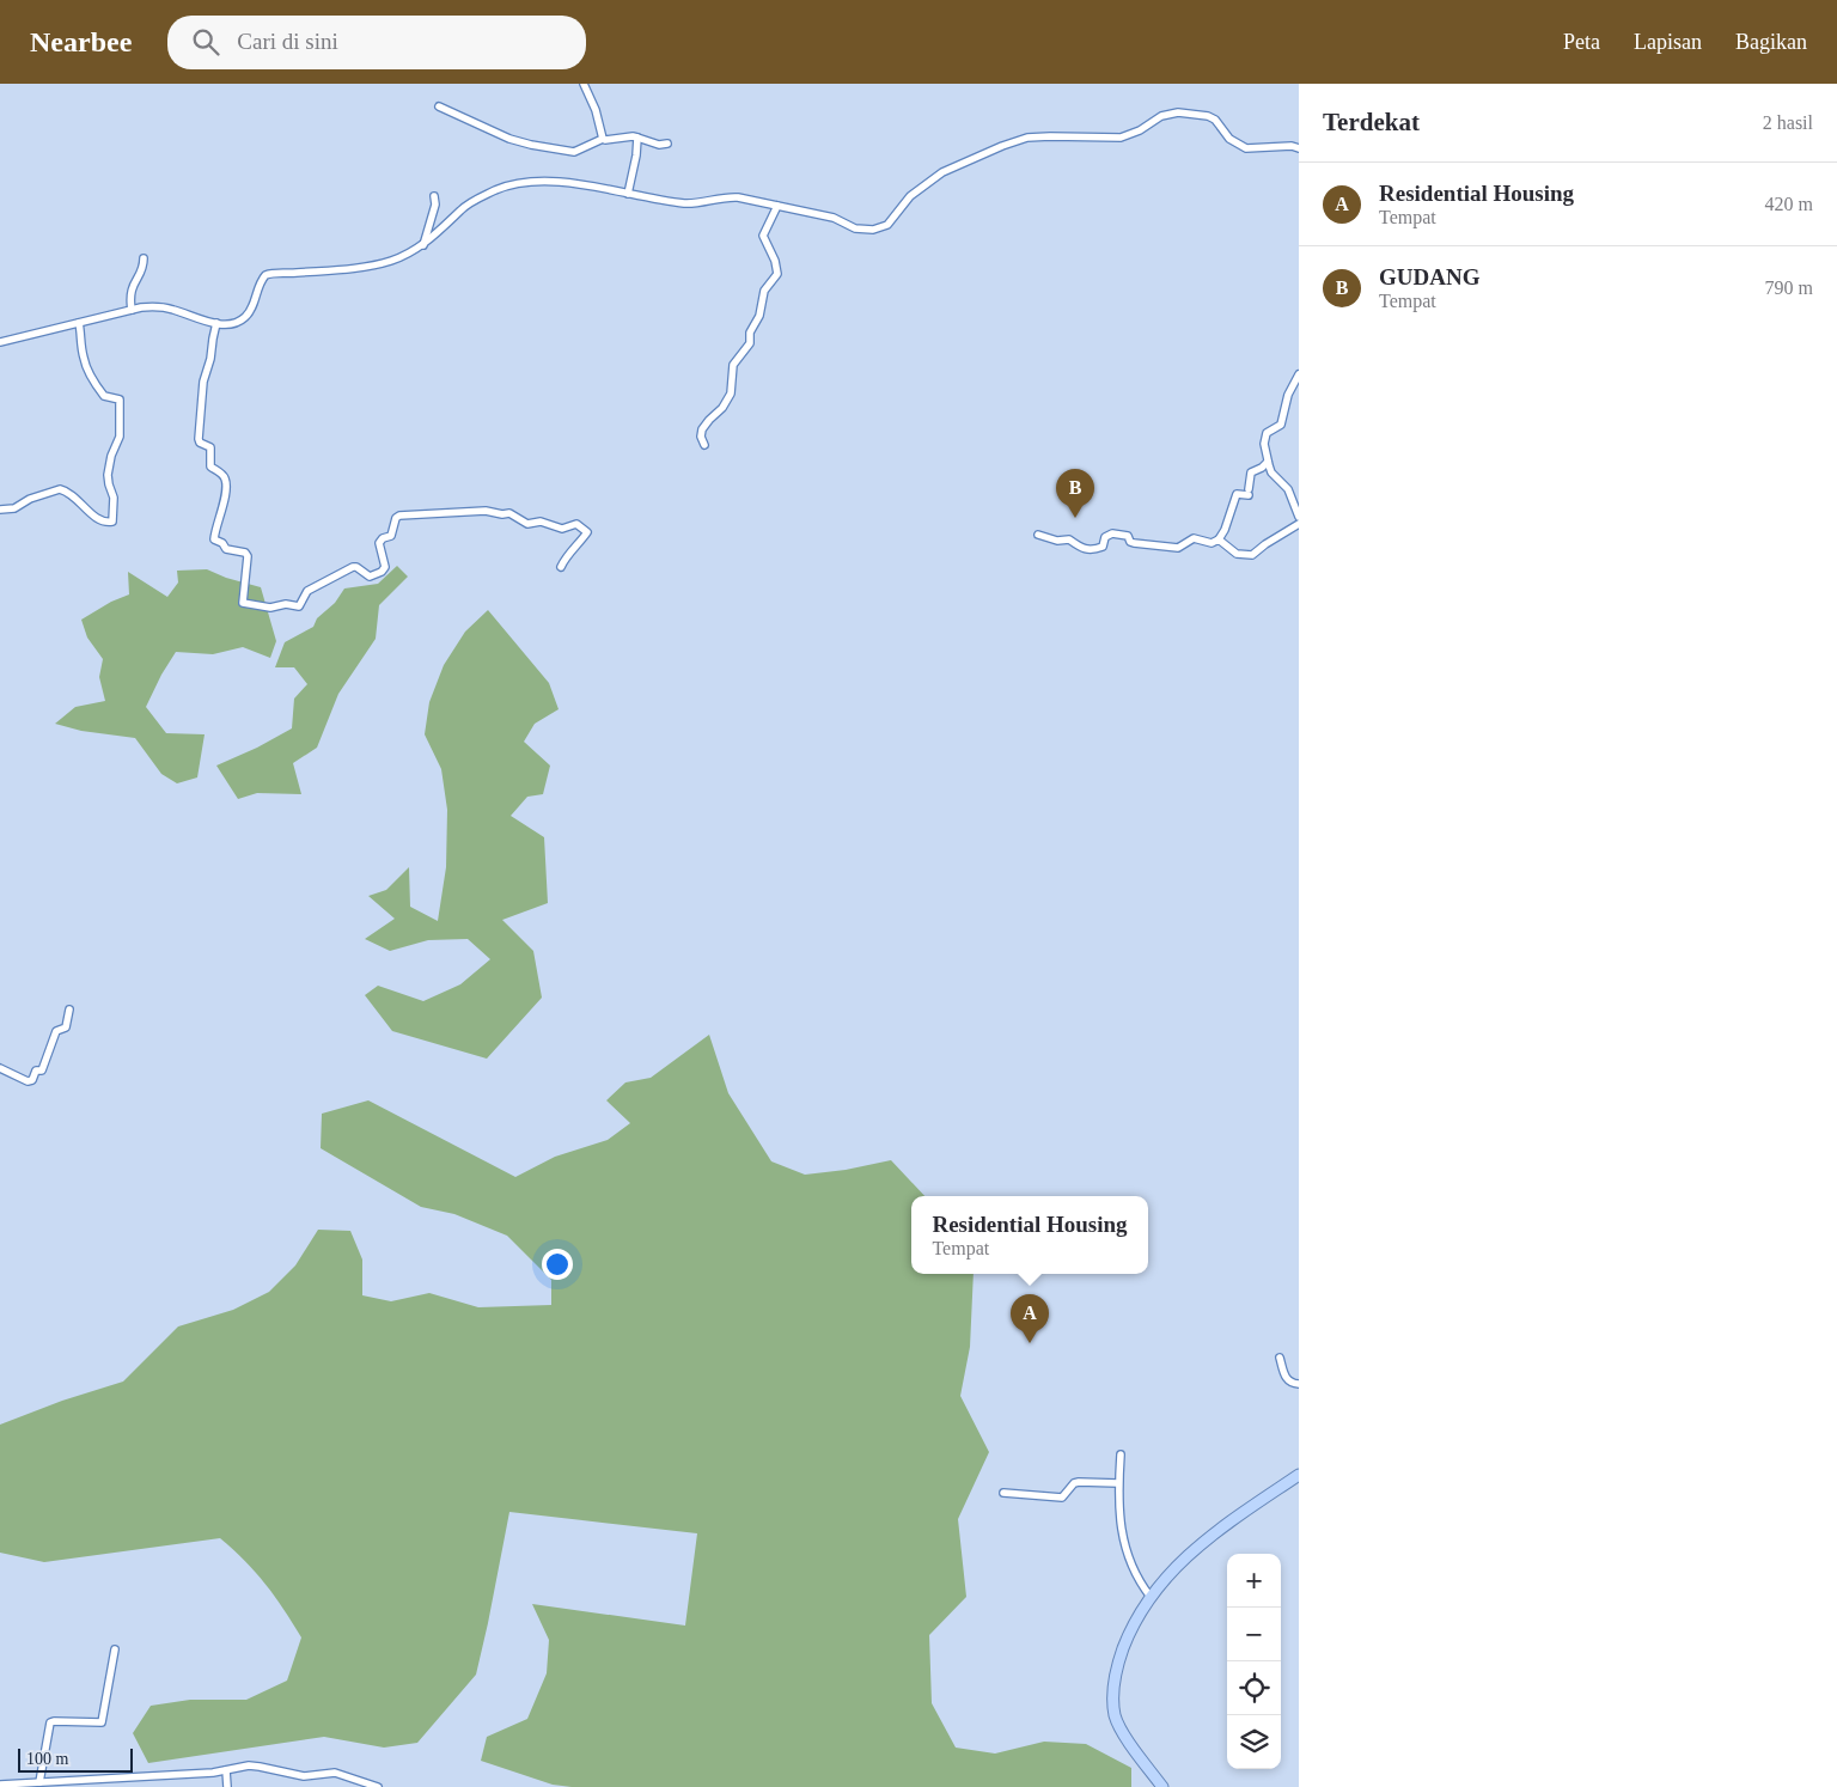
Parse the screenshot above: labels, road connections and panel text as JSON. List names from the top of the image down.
{
  "scale_bar": "100 m",
  "page": {
    "header": "Nearbee",
    "search": "Cari di sini",
    "nav": ["Peta", "Lapisan", "Bagikan"],
    "heading": ["Terdekat", "2 hasil"],
    "list": [
      {
        "mark": "A",
        "name": "Residential Housing",
        "note": "Tempat",
        "value": "420 m"
      },
      {
        "mark": "B",
        "name": "GUDANG",
        "note": "Tempat",
        "value": "790 m"
      }
    ],
    "pins": ["B", "A"],
    "popup": ["Residential Housing", "Tempat"],
    "map_buttons": ["+", "−"],
    "scale": "100 m"
  }
}
